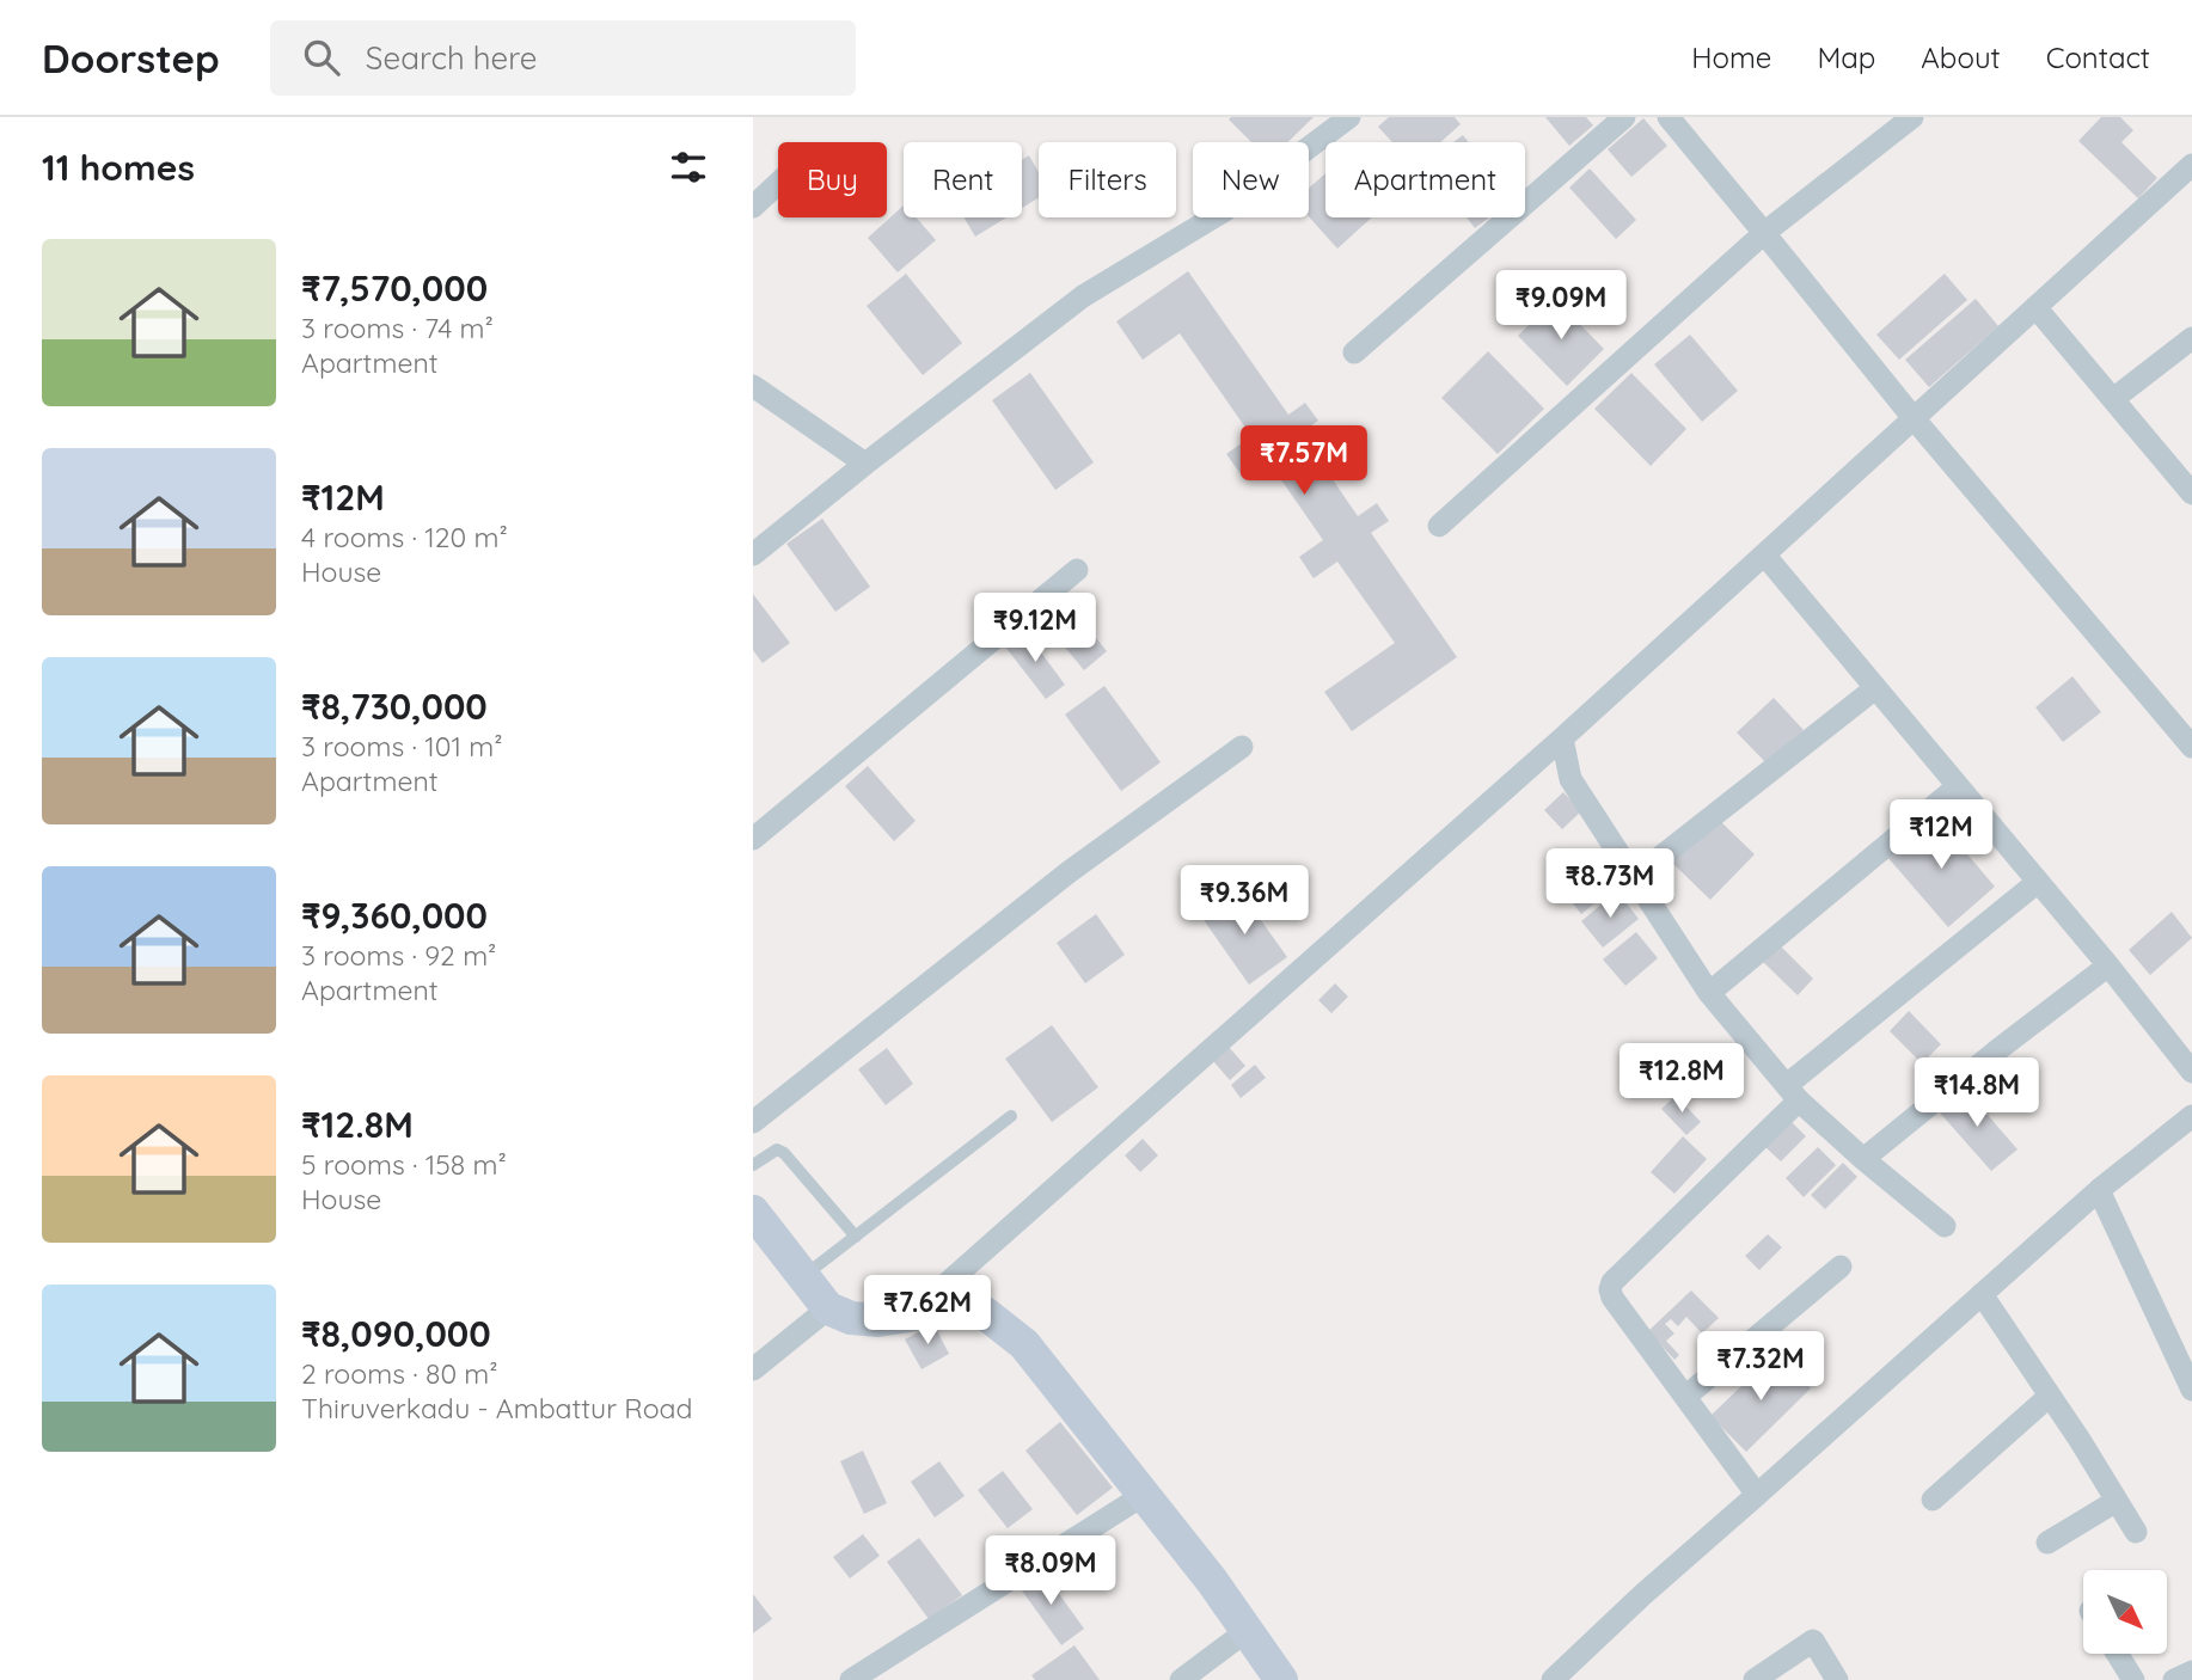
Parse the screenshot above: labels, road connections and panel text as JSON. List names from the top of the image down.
{
  "north": "bottom right",
  "page": {
    "header": "Doorstep",
    "search": "Search here",
    "nav": [
      "Home",
      "Map",
      "About",
      "Contact"
    ],
    "heading": "11 homes",
    "chip": [
      "Buy",
      "Rent",
      "Filters",
      "New",
      "Apartment"
    ],
    "list": [
      {
        "name": "₹7,570,000",
        "note": "3 rooms · 74 m² · Apartment"
      },
      {
        "name": "₹12M",
        "note": "4 rooms · 120 m² · House"
      },
      {
        "name": "₹8,730,000",
        "note": "3 rooms · 101 m² · Apartment"
      },
      {
        "name": "₹9,360,000",
        "note": "3 rooms · 92 m² · Apartment"
      },
      {
        "name": "₹12.8M",
        "note": "5 rooms · 158 m² · House"
      },
      {
        "name": "₹8,090,000",
        "note": "2 rooms · 80 m² · Thiruverkadu - Ambattur Road"
      }
    ],
    "price": [
      "₹9.09M",
      "₹7.57M",
      "₹9.12M",
      "₹12M",
      "₹8.73M",
      "₹9.36M",
      "₹12.8M",
      "₹14.8M",
      "₹7.62M",
      "₹7.32M",
      "₹8.09M"
    ]
  }
}
